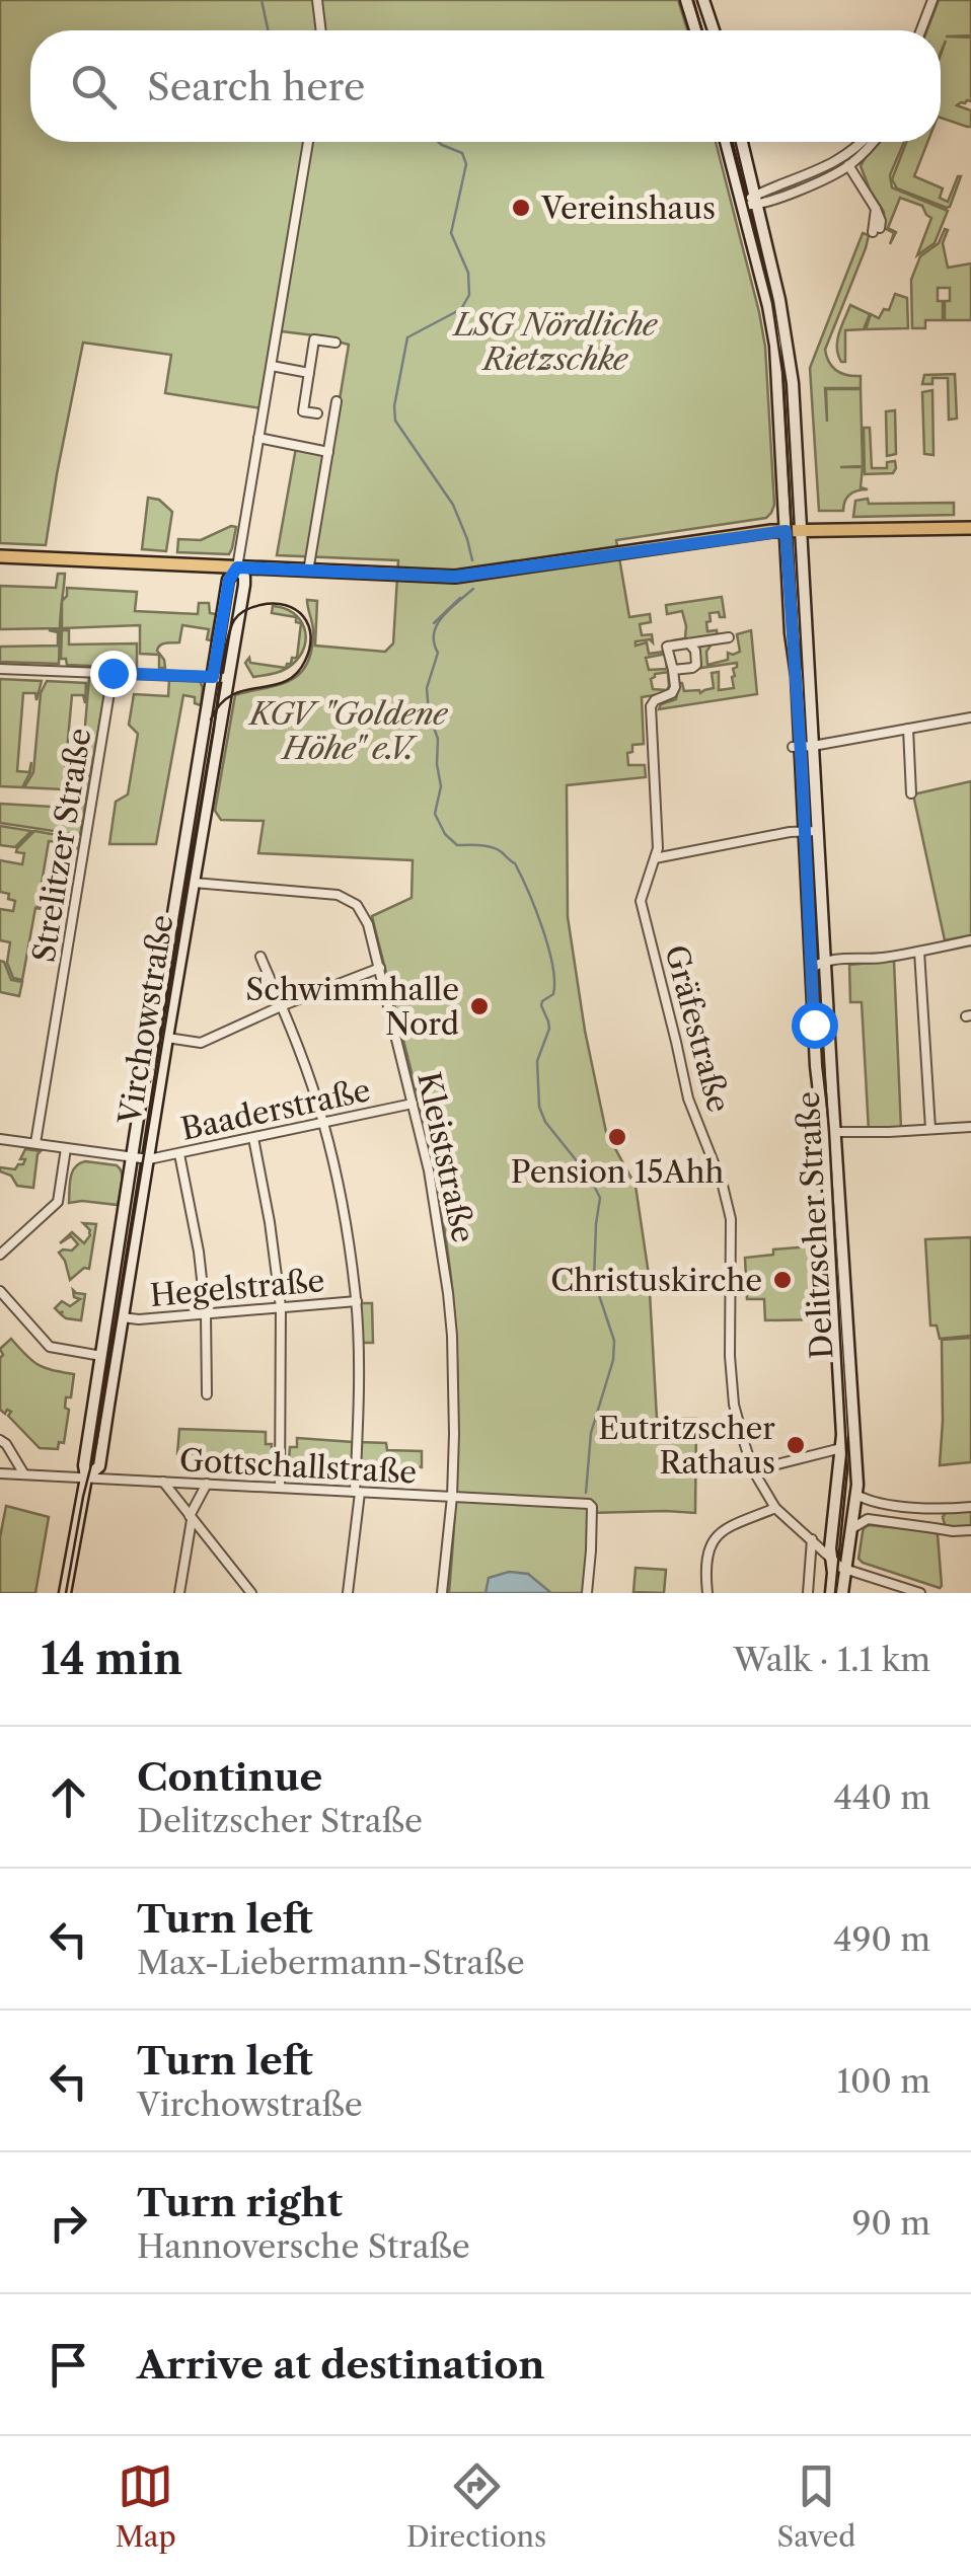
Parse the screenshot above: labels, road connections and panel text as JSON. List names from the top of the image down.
{
  "streets": {
    "main road": ["Virchowstraße", "Delitzscher Straße"],
    "street": [
      "Strelitzer Straße",
      "Gräfestraße",
      "Baaderstraße",
      "Kleiststraße",
      "Hegelstraße",
      "Gottschallstraße"
    ]
  },
  "crossings": [
    ["Strelitzer Straße", "Baaderstraße"],
    ["Virchowstraße", "Baaderstraße"],
    ["Virchowstraße", "Kleiststraße"],
    ["Virchowstraße", "Hegelstraße"],
    ["Virchowstraße", "Gottschallstraße"],
    ["Gräfestraße", "Delitzscher Straße"],
    ["Baaderstraße", "Kleiststraße"],
    ["Kleiststraße", "Gottschallstraße"]
  ],
  "parks": ["LSG Nördliche Rietzschke", "KGV \"Goldene Höhe\" e.V."],
  "places": [
    "Vereinshaus",
    "Schwimmhalle Nord",
    "Pension 15Ahh",
    "Christuskirche",
    "Eutritzscher Rathaus"
  ],
  "page": {
    "search": "Search here",
    "heading": ["14 min", "Walk · 1.1 km"],
    "list": [
      ["Continue", "Delitzscher Straße", "440 m"],
      ["Turn left", "Max-Liebermann-Straße", "490 m"],
      ["Turn left", "Virchowstraße", "100 m"],
      ["Turn right", "Hannoversche Straße", "90 m"],
      "Arrive at destination"
    ],
    "nav": ["Map", "Directions", "Saved"]
  }
}
